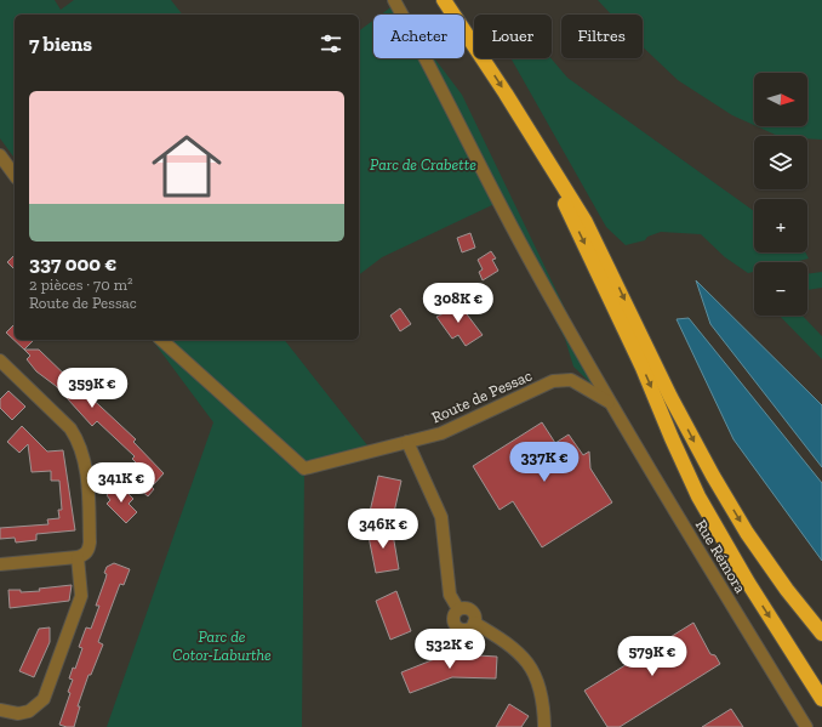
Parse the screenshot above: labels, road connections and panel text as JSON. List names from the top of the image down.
{
  "streets": {
    "street": ["Route de Pessac", "Rue Rémora"]
  },
  "crossings": [
    ["Route de Pessac", "Rue Rémora"]
  ],
  "parks": ["Parc de Crabette", "Parc de Cotor-Laburthe"],
  "north": "right",
  "page": {
    "chip": ["Acheter", "Louer", "Filtres"],
    "heading": "7 biens",
    "map_buttons": ["+", "−"],
    "list": [
      {
        "name": "337 000 €",
        "note": "2 pièces · 70 m² · Route de Pessac"
      }
    ],
    "price": [
      "308K €",
      "359K €",
      "337K €",
      "341K €",
      "346K €",
      "532K €",
      "579K €"
    ]
  }
}
